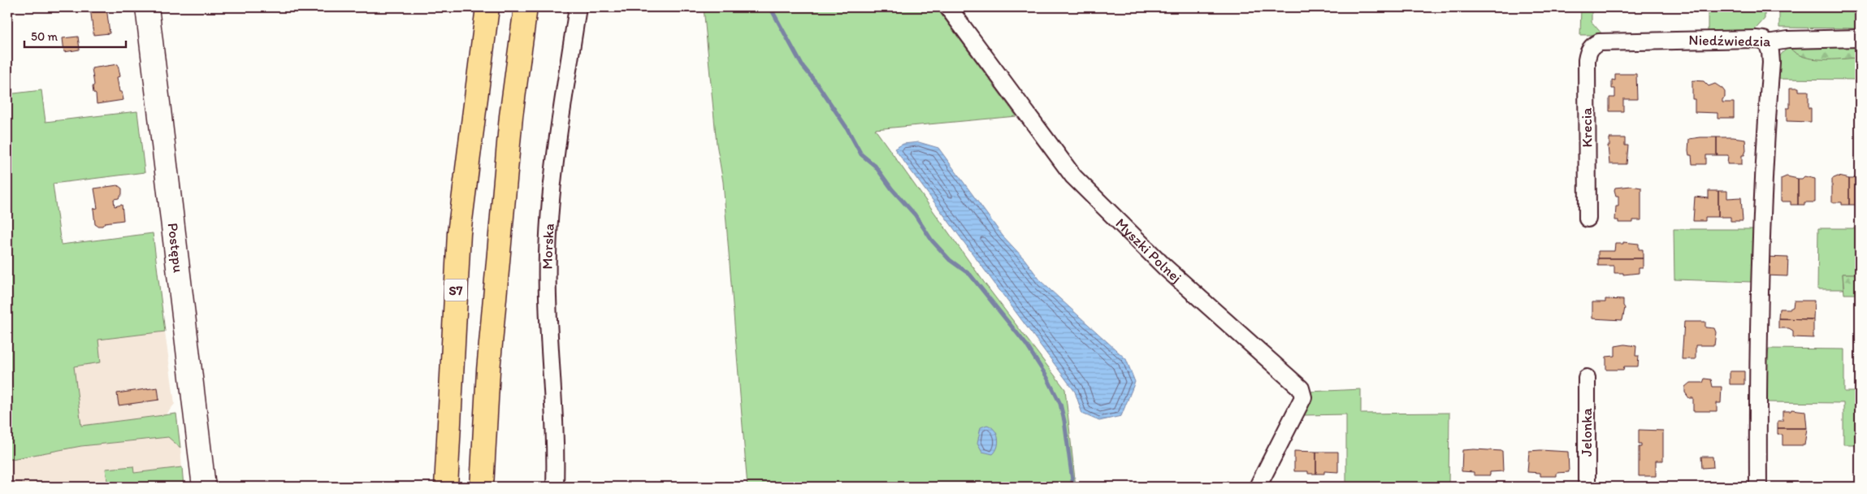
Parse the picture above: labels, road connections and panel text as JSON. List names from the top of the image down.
{
  "streets": {
    "highway": ["S7"],
    "street": [
      "Niedźwiedzia",
      "Krecia",
      "Morska",
      "Postępu",
      "Myszki Polnej",
      "Jelonka"
    ]
  },
  "crossings": [
    ["Niedźwiedzia", "Krecia"]
  ],
  "scale_bar": "50 m"
}
